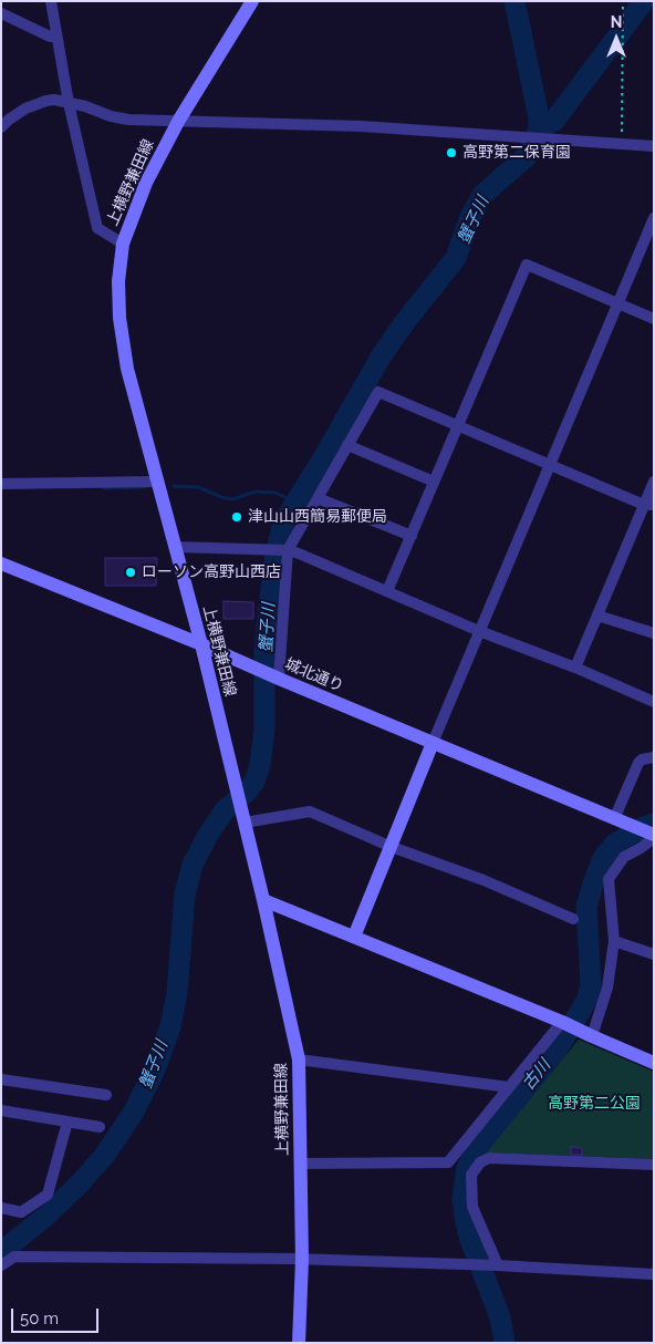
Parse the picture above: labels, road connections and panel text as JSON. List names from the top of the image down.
{
  "streets": {
    "main road": ["上横野兼田線", "城北通り"]
  },
  "crossings": [
    ["上横野兼田線", "城北通り"]
  ],
  "water": ["蟹子川", "古川"],
  "parks": ["高野第二公園"],
  "places": ["高野第二保育園", "津山山西簡易郵便局", "ローソン高野山西店"],
  "scale_bar": "50 m",
  "north": "top"
}
